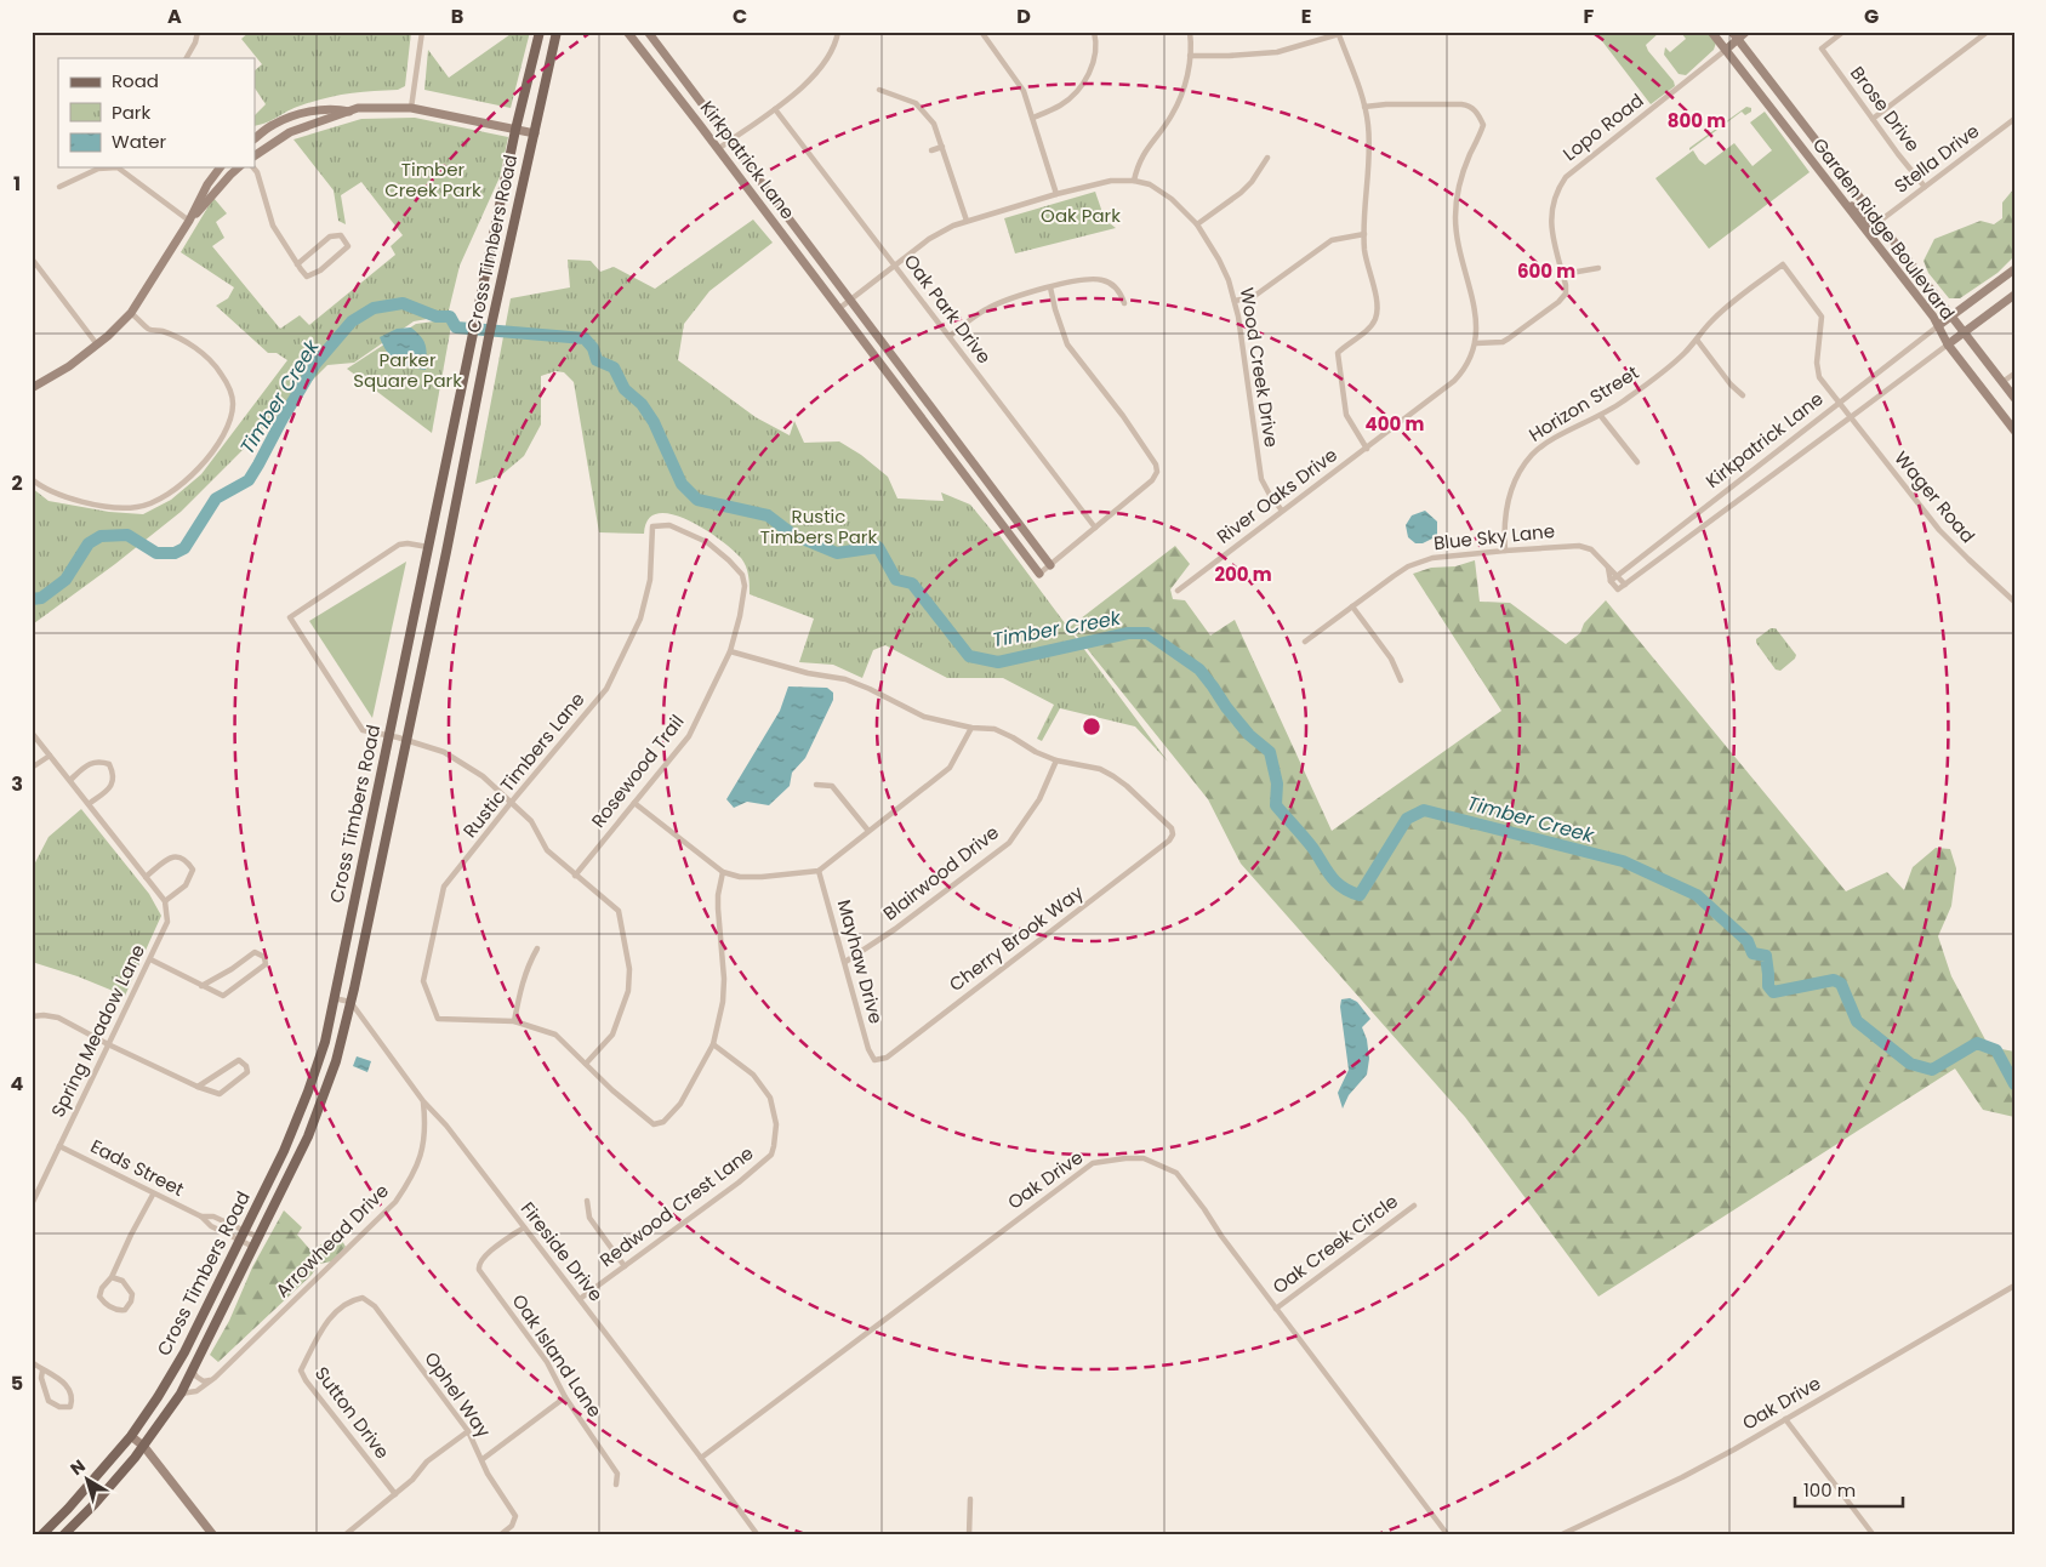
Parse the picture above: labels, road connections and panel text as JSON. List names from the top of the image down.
{
  "streets": {
    "main road": ["Cross Timbers Road"],
    "street": [
      "Brose Drive",
      "Lopo Road",
      "Stella Drive",
      "Kirkpatrick Lane",
      "Garden Ridge Boulevard",
      "Oak Park Drive",
      "Wood Creek Drive",
      "Horizon Street",
      "River Oaks Drive",
      "Wager Road",
      "Blue Sky Lane",
      "Rustic Timbers Lane",
      "Rosewood Trail",
      "Blairwood Drive",
      "Cherry Brook Way",
      "Mayhaw Drive",
      "Spring Meadow Lane",
      "Eads Street",
      "Oak Drive",
      "Redwood Crest Lane",
      "Arrowhead Drive",
      "Oak Creek Circle",
      "Fireside Drive",
      "Oak Island Lane",
      "Ophel Way",
      "Sutton Drive"
    ]
  },
  "crossings": [
    ["Brose Drive", "Stella Drive"],
    ["Lopo Road", "Garden Ridge Boulevard"],
    ["Lopo Road", "River Oaks Drive"],
    ["Stella Drive", "Garden Ridge Boulevard"],
    ["Kirkpatrick Lane", "Garden Ridge Boulevard"],
    ["Kirkpatrick Lane", "Wood Creek Drive"],
    ["Kirkpatrick Lane", "Wager Road"],
    ["Kirkpatrick Lane", "Blue Sky Lane"],
    ["Cross Timbers Road", "Eads Street"],
    ["Cross Timbers Road", "Arrowhead Drive"],
    ["Cross Timbers Road", "Fireside Drive"],
    ["Oak Park Drive", "Wood Creek Drive"],
    ["Wood Creek Drive", "River Oaks Drive"],
    ["Horizon Street", "Wager Road"],
    ["Horizon Street", "Blue Sky Lane"],
    ["Rustic Timbers Lane", "Rosewood Trail"],
    ["Blairwood Drive", "Cherry Brook Way"],
    ["Blairwood Drive", "Mayhaw Drive"],
    ["Cherry Brook Way", "Mayhaw Drive"],
    ["Spring Meadow Lane", "Eads Street"],
    ["Oak Drive", "Oak Creek Circle"],
    ["Oak Drive", "Fireside Drive"],
    ["Redwood Crest Lane", "Fireside Drive"],
    ["Arrowhead Drive", "Fireside Drive"],
    ["Fireside Drive", "Oak Island Lane"],
    ["Ophel Way", "Sutton Drive"]
  ],
  "water": ["Timber Creek"],
  "parks": [
    "Timber Creek Park",
    "Oak Park",
    "Parker Square Park",
    "Rustic Timbers Park"
  ],
  "legend": ["Road", "Park", "Water"],
  "scale_bar": "100 m",
  "north": "top left",
  "grid": {
    "columns": [
      "A",
      "B",
      "C",
      "D",
      "E",
      "F",
      "G"
    ],
    "rows": [
      "1",
      "2",
      "3",
      "4",
      "5"
    ]
  },
  "rings": [
    "800 m",
    "600 m",
    "400 m",
    "200 m"
  ]
}
